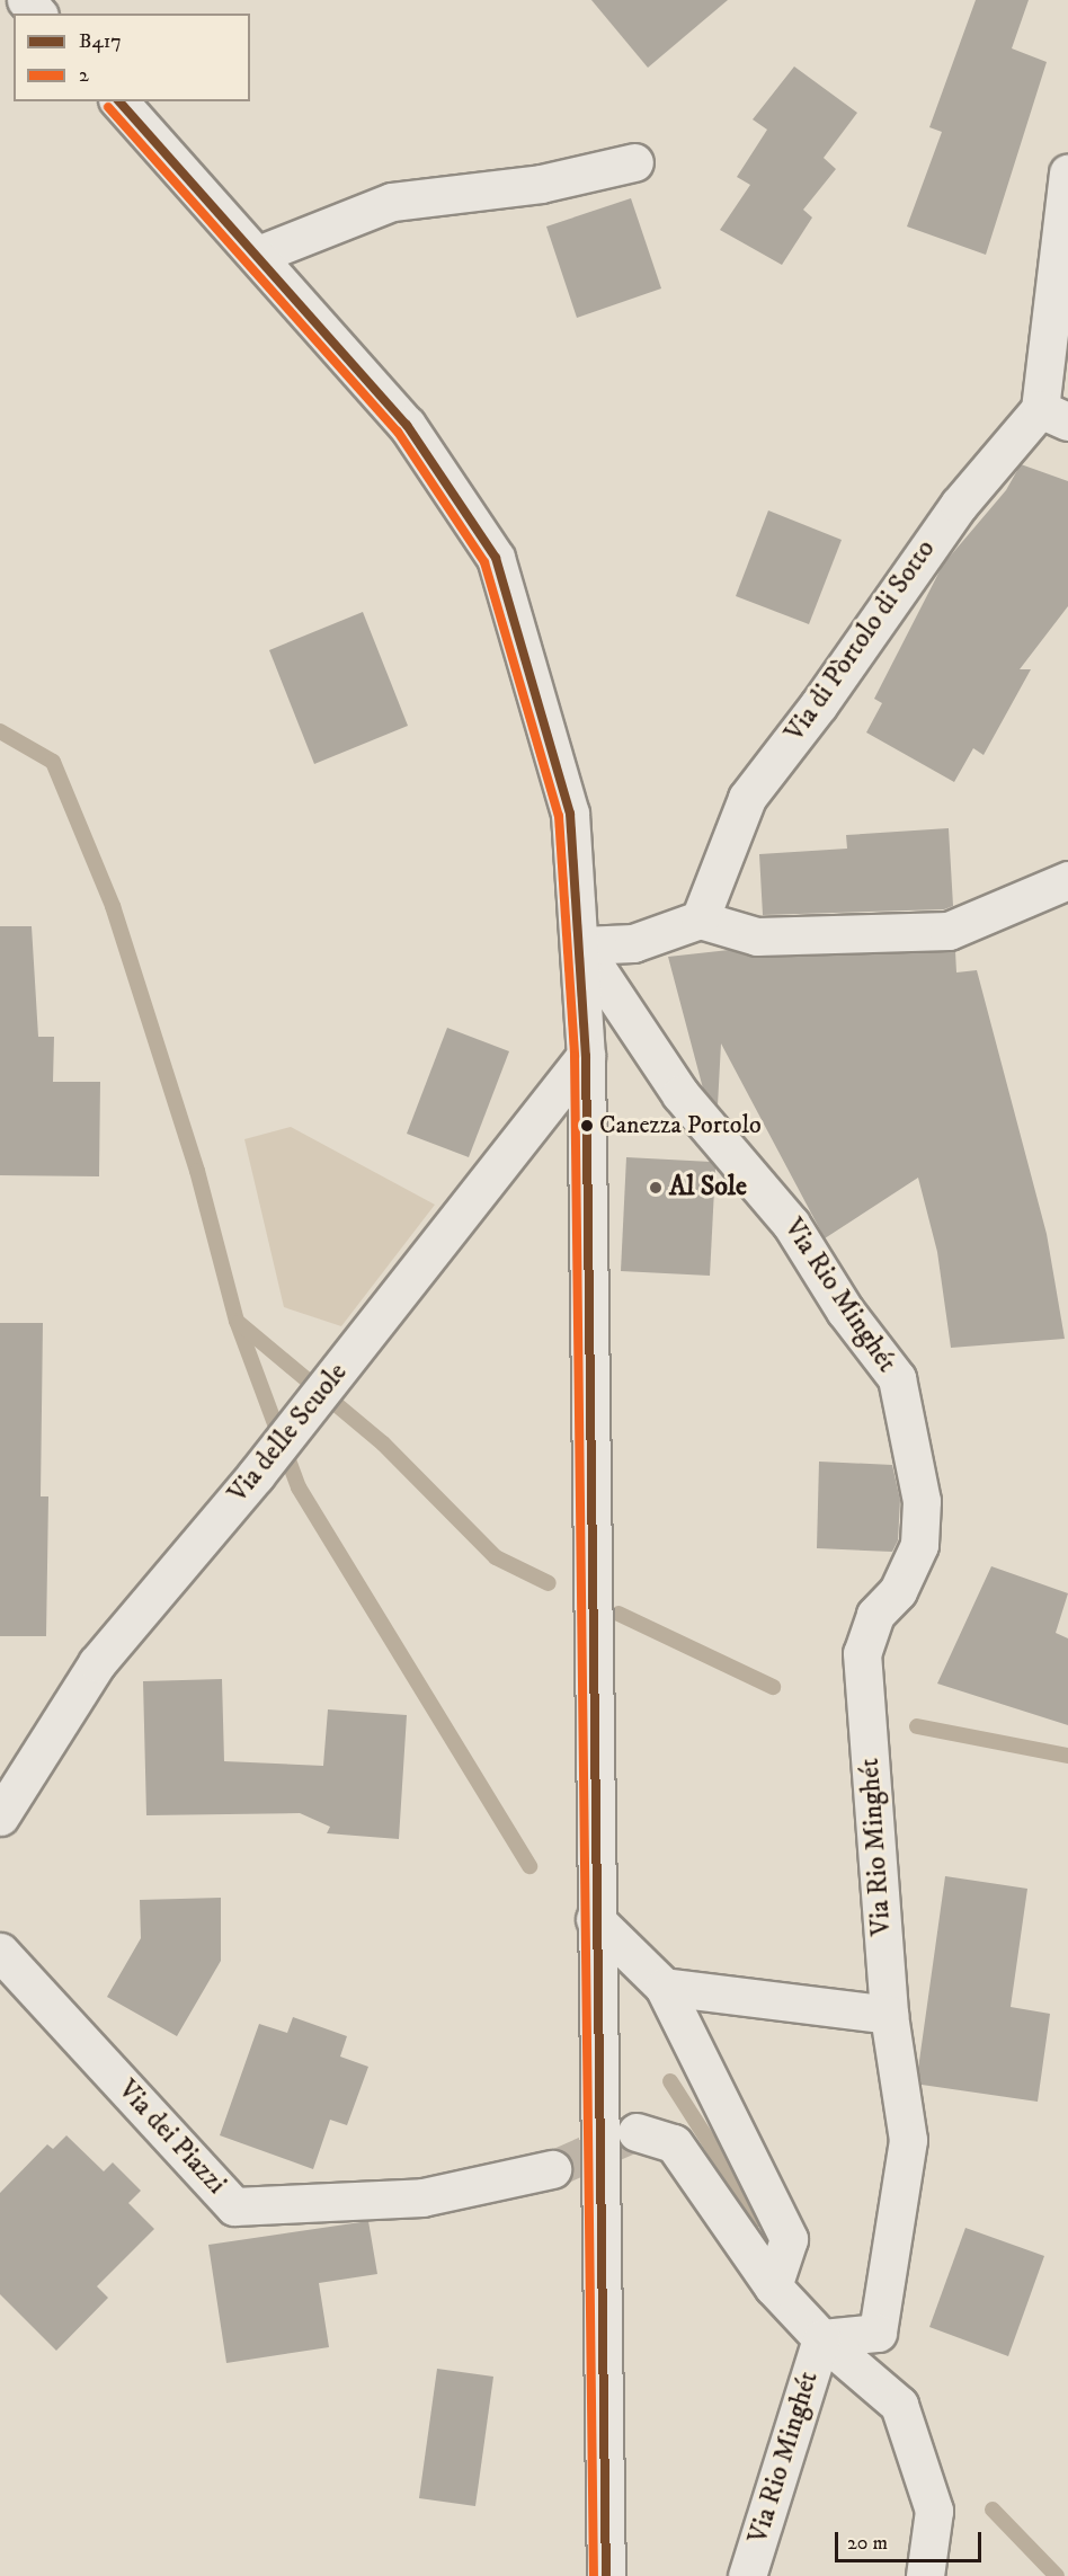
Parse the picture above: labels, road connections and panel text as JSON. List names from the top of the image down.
{
  "streets": {
    "street": [
      "Via di Pòrtolo di Sotto",
      "Via Rio Minghét",
      "Via delle Scuole",
      "Via dei Piazzi"
    ]
  },
  "places": ["Canezza Portolo", "Al Sole"],
  "lines": ["transit line B417", "transit line 2"],
  "legend": ["B417", "2"],
  "scale_bar": "20 m"
}
